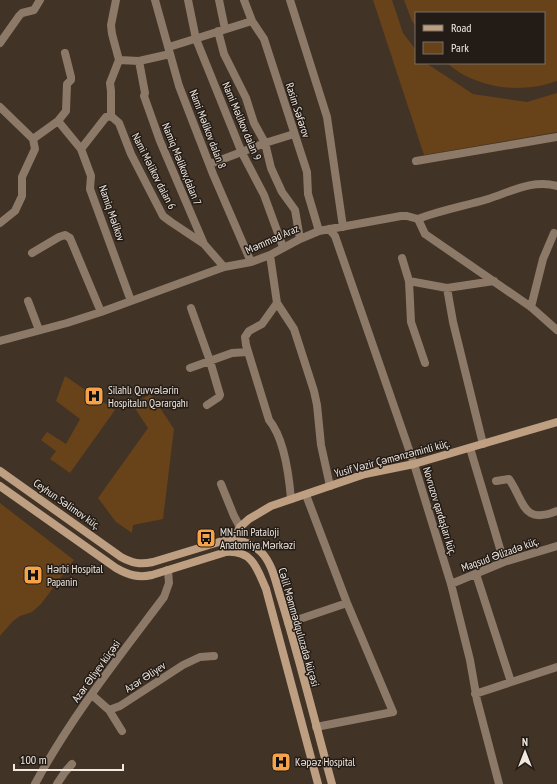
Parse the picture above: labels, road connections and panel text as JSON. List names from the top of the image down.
{
  "streets": {
    "main road": ["Yusif Vəzir Çəmənzəminli küç.", "Ceyhun Səlimov küç.", "Cəlil Məmmədquluzadə küçəsi"],
    "street": [
      "Rasim Səfərov",
      "Nami Məlikov dalan 9",
      "Nami Məlikov dalan 8",
      "Namiq Məlikov,dalan 7",
      "Nami Məlikov dalan 6",
      "Namiq Məlikov",
      "Məmməd Araz",
      "Novruzov qardaşları küç.",
      "Maqsud Əlizadə küç.",
      "Azər Əliyev küçəsi",
      "Azər Əliyev"
    ]
  },
  "crossings": [
    ["Rasim Səfərov", "Məmməd Araz"],
    ["Nami Məlikov dalan 9", "Məmməd Araz"],
    ["Nami Məlikov dalan 8", "Məmməd Araz"],
    ["Namiq Məlikov,dalan 7", "Nami Məlikov dalan 6"],
    ["Namiq Məlikov,dalan 7", "Məmməd Araz"],
    ["Namiq Məlikov", "Məmməd Araz"],
    ["Məmməd Araz", "Novruzov qardaşları küç."],
    ["Yusif Vəzir Çəmənzəminli küç.", "Novruzov qardaşları küç."],
    ["Ceyhun Səlimov küç.", "Cəlil Məmmədquluzadə küçəsi"],
    ["Novruzov qardaşları küç.", "Maqsud Əlizadə küç."]
  ],
  "places": {
    "hospital": ["Silahlı Quvvələrin Hospitalın Qərargahı", "Hərbi Hospital Papanin", "Kəpəz Hospital"],
    "bus stop": ["MN-nin Pataloji Anatomiya Mərkəzi"]
  },
  "legend": ["Road", "Park"],
  "scale_bar": "100 m",
  "north": "top"
}
